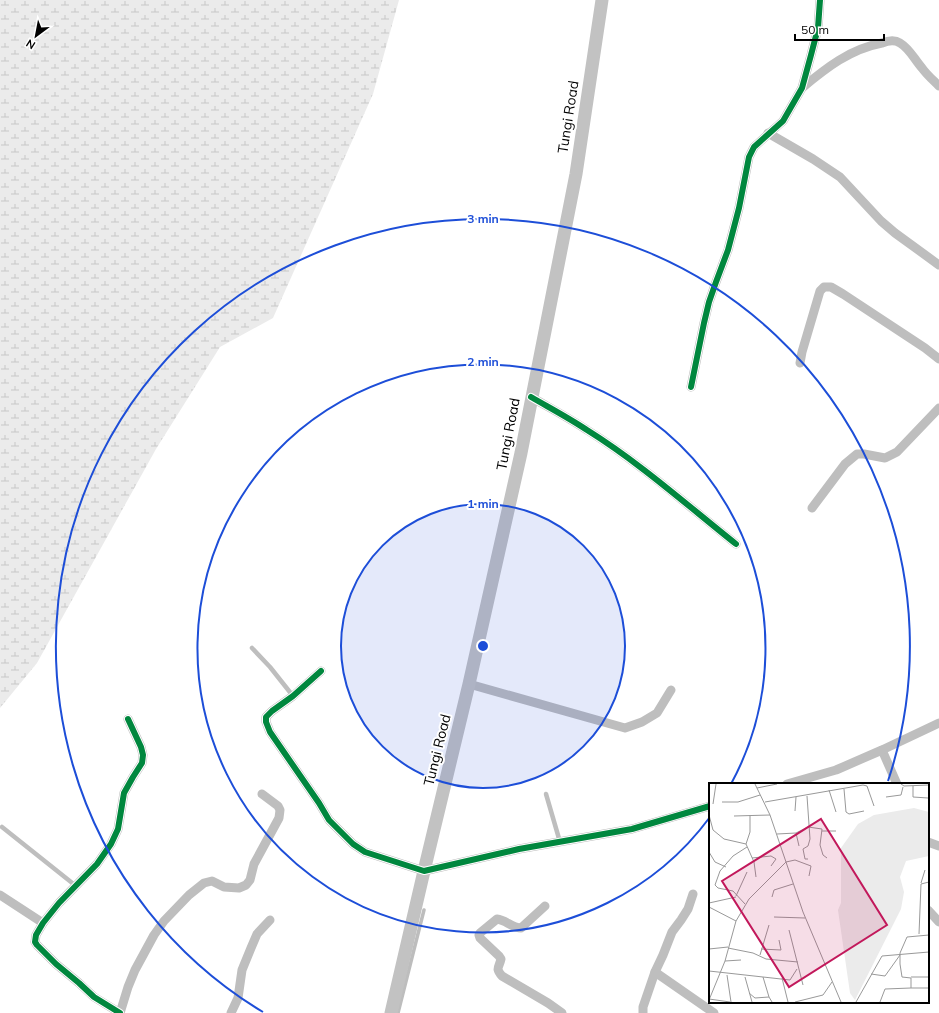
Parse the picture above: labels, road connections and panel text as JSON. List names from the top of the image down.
{
  "streets": {
    "main road": ["Tungi Road"]
  },
  "scale_bar": "50 m",
  "north": "bottom left",
  "rings": ["3 min", "2 min", "1 min"]
}
